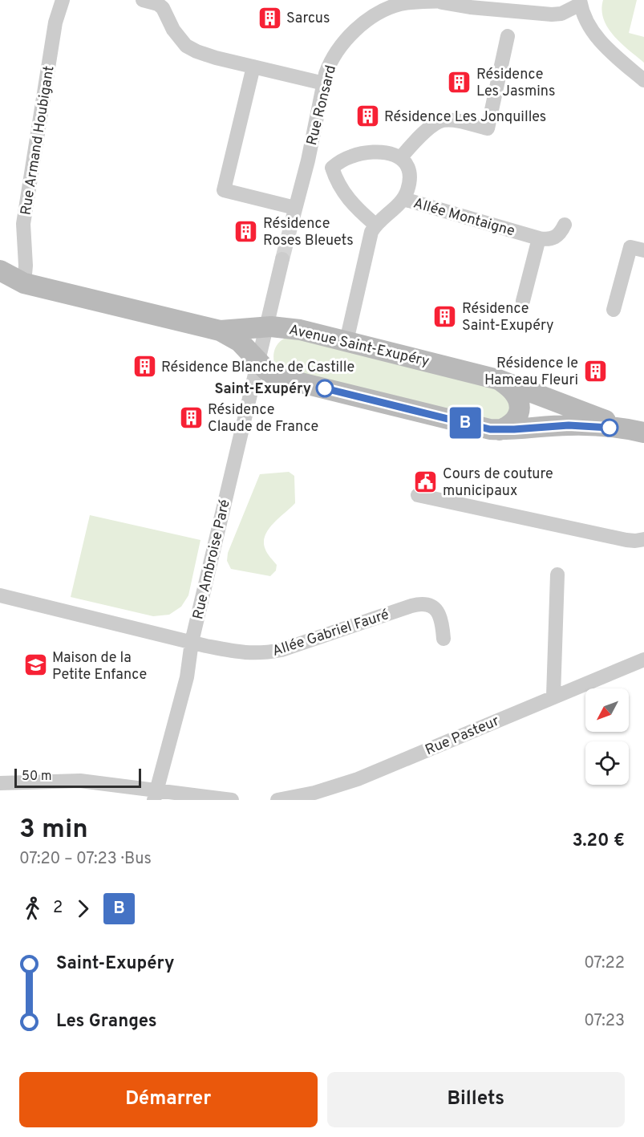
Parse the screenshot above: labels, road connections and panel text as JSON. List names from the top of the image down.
{
  "streets": {
    "street": [
      "Rue Ronsard",
      "Rue Armand Houbigant",
      "Allée Montaigne",
      "Avenue Saint-Exupéry",
      "Rue Ambroise Paré",
      "Allée Gabriel Fauré",
      "Rue Pasteur"
    ]
  },
  "crossings": [
    ["Rue Armand Houbigant", "Avenue Saint-Exupéry"],
    ["Allée Montaigne", "Avenue Saint-Exupéry"],
    ["Avenue Saint-Exupéry", "Rue Ambroise Paré"],
    ["Rue Ambroise Paré", "Allée Gabriel Fauré"]
  ],
  "places": {
    "building": [
      "Sarcus",
      "Résidence Les Jasmins",
      "Résidence Les Jonquilles",
      "Résidence Roses Bleuets",
      "Résidence Saint-Exupéry",
      "Résidence Blanche de Castille",
      "Résidence le Hameau Fleuri",
      "Résidence Claude de France"
    ],
    "other": ["Saint-Exupéry"],
    "public building": ["Cours de couture municipaux"],
    "school or university": ["Maison de la Petite Enfance"]
  },
  "lines": ["bus line B"],
  "scale_bar": "50 m",
  "north": "bottom left",
  "page": {
    "on_map": "B",
    "scale": "50 m",
    "heading": ["3 min", "07:20 – 07:23 · Bus", "3.20 €"],
    "legs": ["2", "B"],
    "list": [
      {
        "name": "Saint-Exupéry",
        "value": "07:22"
      },
      {
        "name": "Les Granges",
        "value": "07:23"
      }
    ],
    "buttons": ["Démarrer", "Billets"]
  }
}
